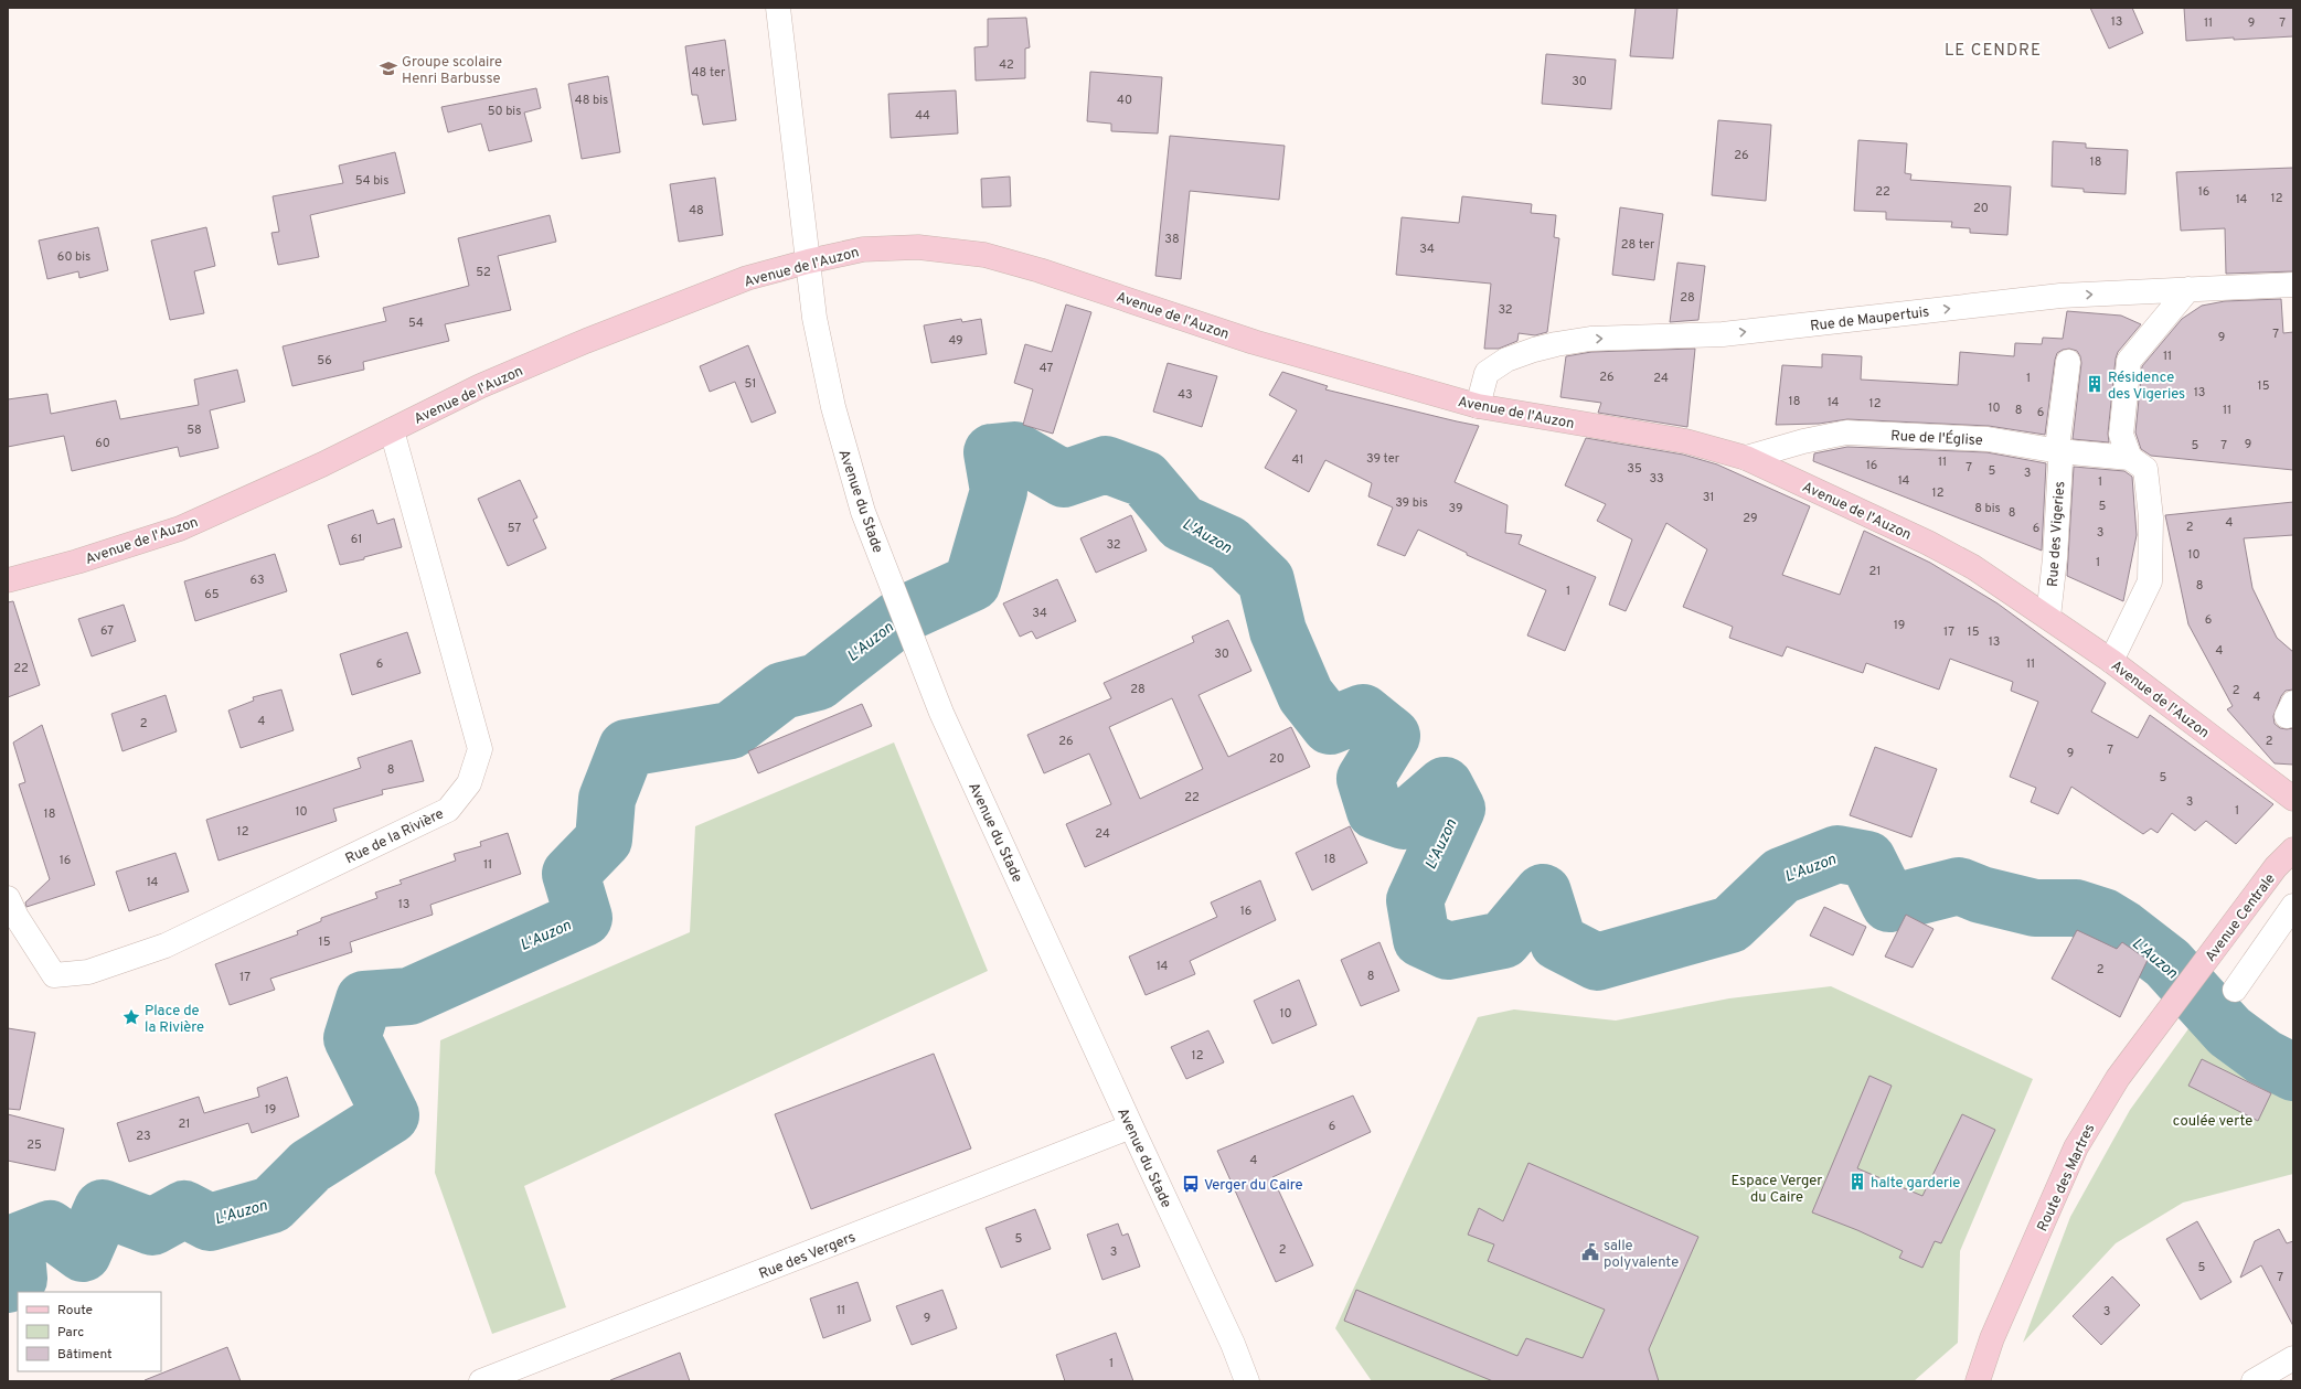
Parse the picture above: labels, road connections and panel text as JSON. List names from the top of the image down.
{
  "streets": {
    "main road": ["Avenue de l'Auzon", "Avenue Centrale", "Route des Martres"],
    "street": [
      "Rue de Maupertuis",
      "Rue de l'Église",
      "Avenue du Stade",
      "Rue des Vigeries",
      "Rue de la Rivière",
      "Rue des Vergers"
    ]
  },
  "crossings": [
    ["Avenue de l'Auzon", "Rue de Maupertuis"],
    ["Avenue de l'Auzon", "Rue de l'Église"],
    ["Avenue de l'Auzon", "Avenue du Stade"],
    ["Avenue de l'Auzon", "Rue des Vigeries"],
    ["Avenue de l'Auzon", "Rue de la Rivière"],
    ["Rue de l'Église", "Rue des Vigeries"],
    ["Avenue du Stade", "Rue des Vergers"],
    ["Avenue Centrale", "Route des Martres"]
  ],
  "one_way": ["Rue de Maupertuis"],
  "districts": ["LE CENDRE"],
  "water": ["L'Auzon"],
  "parks": ["coulée verte", "Espace Verger du Caire"],
  "places": {
    "school or university": ["Groupe scolaire Henri Barbusse"],
    "building": ["Résidence des Vigeries", "halte garderie"],
    "place": ["Place de la Rivière"],
    "bus stop": ["Verger du Caire"],
    "public building": ["salle polyvalente"]
  },
  "house_numbers": [
    "13",
    "11",
    "9",
    "7",
    "42",
    "48 ter",
    "30",
    "48 bis",
    "40",
    "50 bis",
    "44",
    "26",
    "18",
    "54 bis",
    "22",
    "16",
    "12",
    "14",
    "20",
    "48",
    "38",
    "28 ter",
    "34",
    "60 bis",
    "52",
    "28",
    "32",
    "54",
    "7",
    "9",
    "49",
    "11",
    "56",
    "47",
    "26",
    "24",
    "1",
    "51",
    "15",
    "13",
    "43",
    "18",
    "14",
    "12",
    "10",
    "8",
    "11",
    "6",
    "58",
    "60",
    "9",
    "5",
    "7",
    "39 ter",
    "41",
    "11",
    "16",
    "7",
    "35",
    "5",
    "3",
    "33",
    "14",
    "1",
    "12",
    "31",
    "39 bis",
    "5",
    "39",
    "8 bis",
    "8",
    "29",
    "4",
    "2",
    "57",
    "6",
    "3",
    "61",
    "32",
    "10",
    "1",
    "21",
    "63",
    "8",
    "1",
    "65",
    "34",
    "6",
    "19",
    "67",
    "17",
    "15",
    "13",
    "4",
    "30",
    "6",
    "11",
    "22",
    "28",
    "2",
    "4",
    "4",
    "2",
    "26",
    "2",
    "7",
    "9",
    "20",
    "8",
    "5",
    "22",
    "3",
    "1",
    "10",
    "18",
    "12",
    "24",
    "18",
    "16",
    "11",
    "14",
    "13",
    "16",
    "15",
    "14",
    "2",
    "8",
    "17",
    "10",
    "12",
    "19",
    "21",
    "6",
    "23",
    "25",
    "4",
    "5",
    "2",
    "3",
    "5",
    "7",
    "11",
    "3",
    "9",
    "1"
  ],
  "legend": ["Route", "Parc", "Bâtiment"]
}
